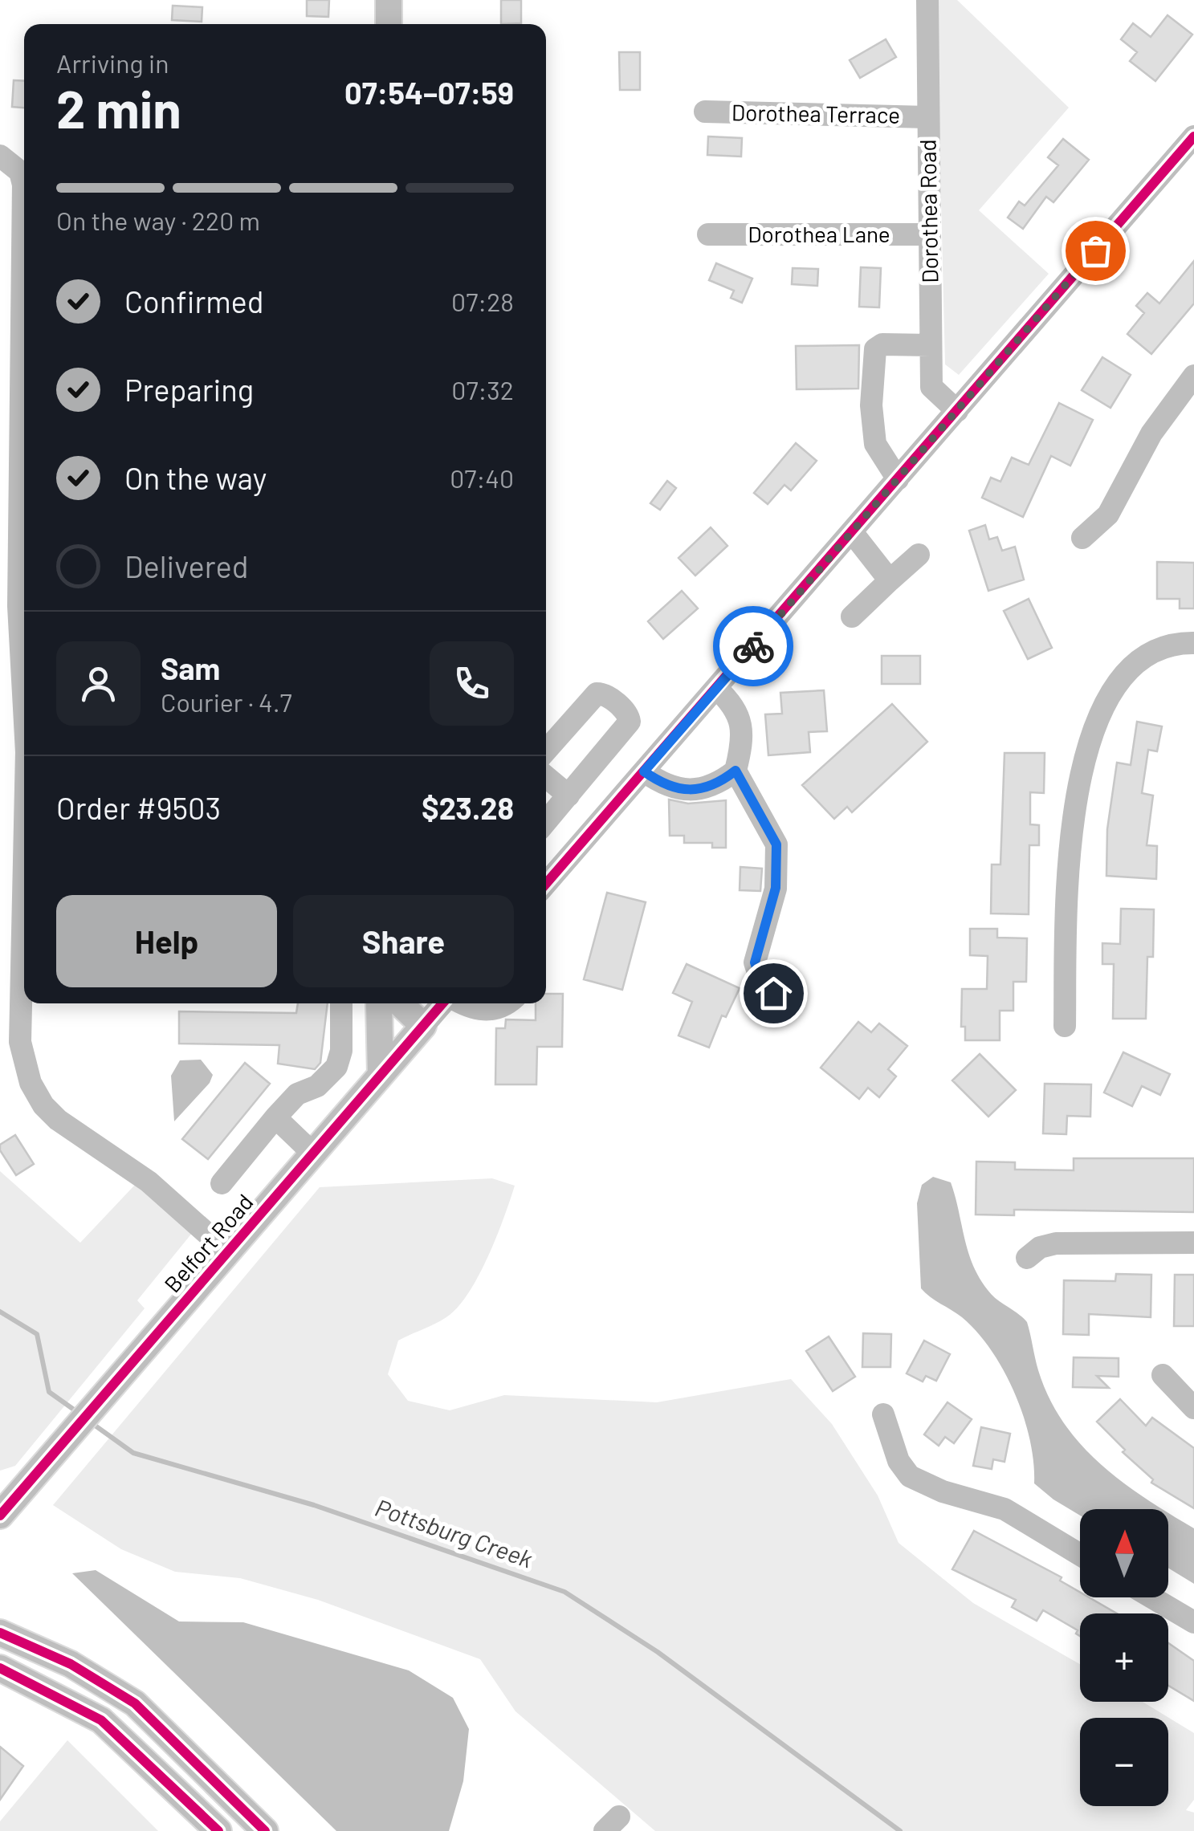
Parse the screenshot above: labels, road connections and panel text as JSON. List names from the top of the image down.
{
  "streets": {
    "main road": ["Belfort Road"],
    "street": ["Dorothea Terrace", "Dorothea Road", "Dorothea Lane"]
  },
  "crossings": [
    ["Dorothea Terrace", "Dorothea Road"],
    ["Dorothea Road", "Dorothea Lane"]
  ],
  "water": ["Pottsburg Creek"],
  "north": "top",
  "page": {
    "heading": ["2 min", "Arriving in", "07:54–07:59"],
    "panel": [
      "Sam",
      "Courier · 4.7",
      "Order #9503",
      "$23.28"
    ],
    "bar": "On the way · 220 m",
    "list": [
      ["Confirmed", "07:28"],
      ["Preparing", "07:32"],
      ["On the way", "07:40"],
      "Delivered"
    ],
    "buttons": ["Help", "Share"],
    "map_buttons": ["+", "−"]
  }
}
